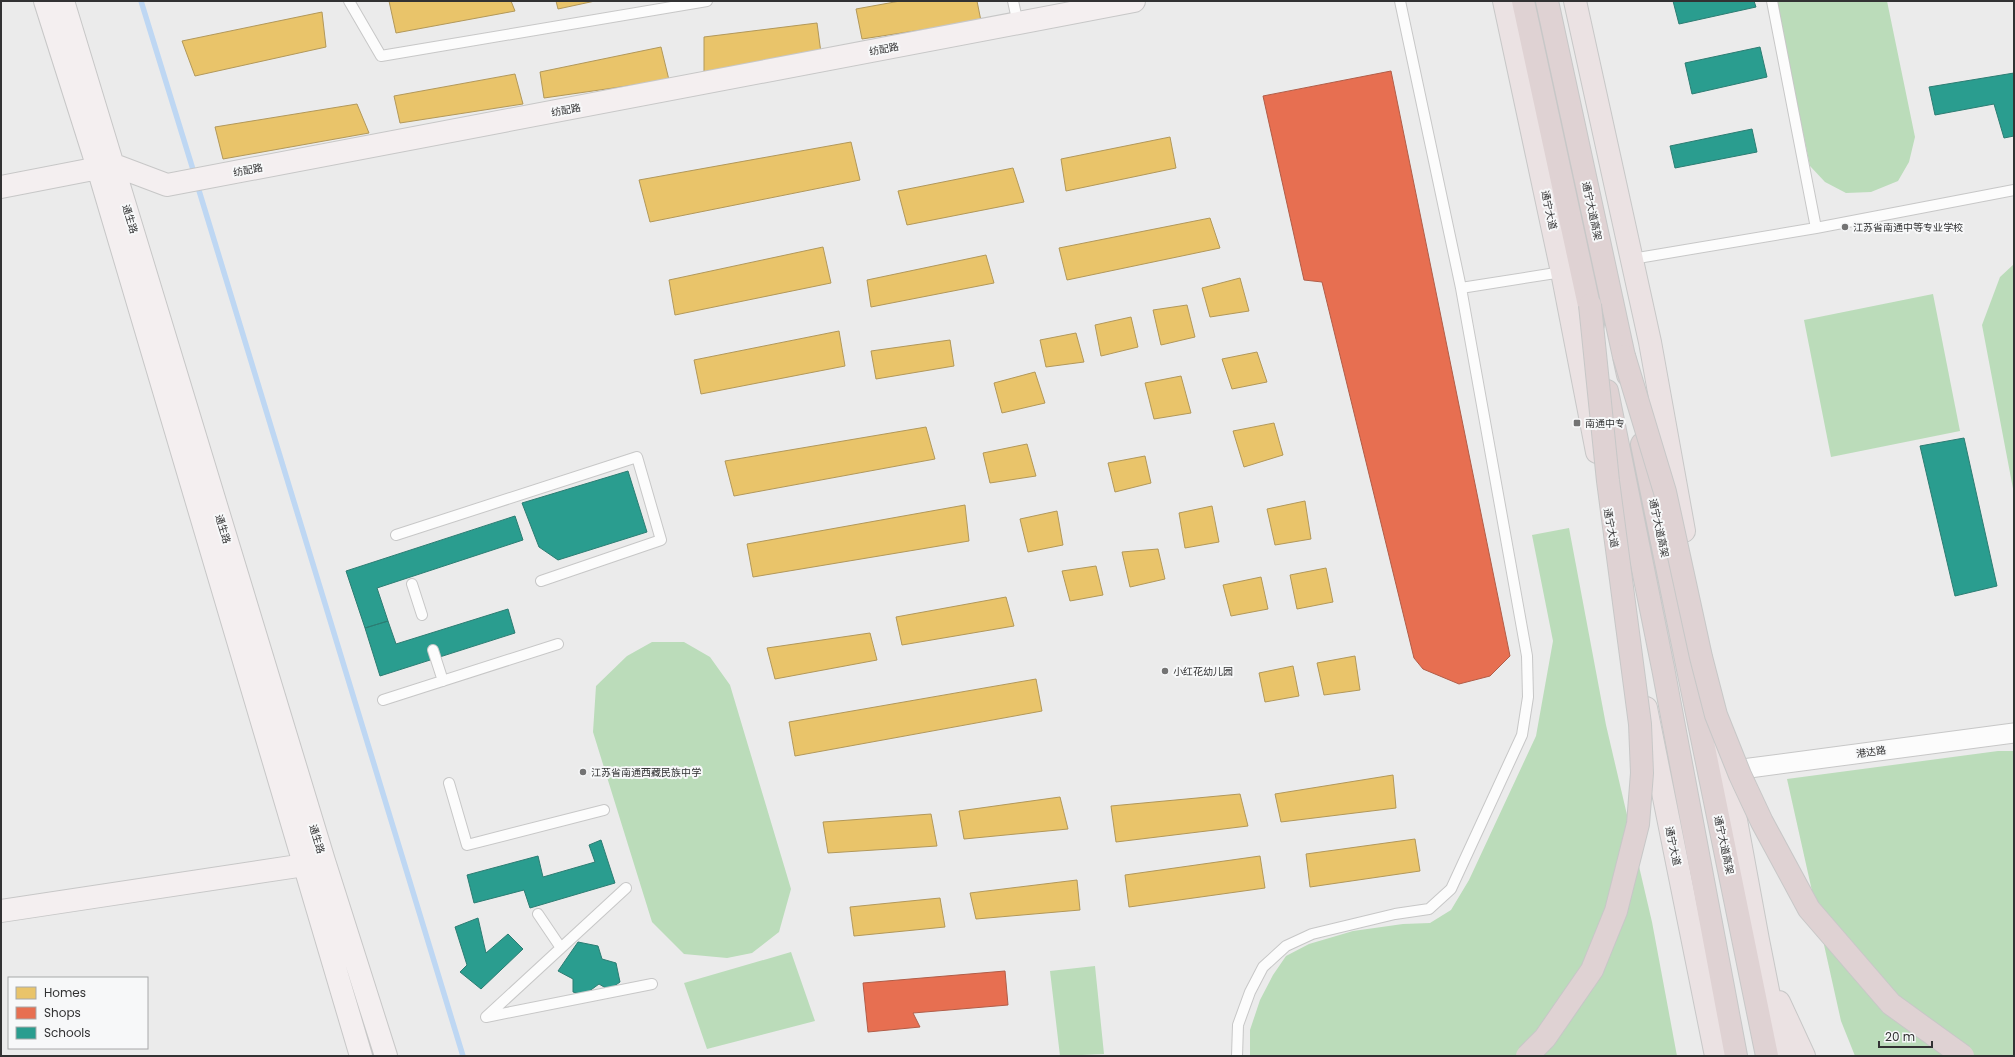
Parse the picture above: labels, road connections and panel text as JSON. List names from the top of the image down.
{
  "streets": {
    "highway": ["通宁大道高架"],
    "main road": ["通宁大道"],
    "street": ["纺配路", "通生路", "港达路"]
  },
  "crossings": [
    ["纺配路", "通生路"]
  ],
  "places": {
    "other": ["江苏省南通中等专业学校", "小红花幼儿园", "江苏省南通西藏民族中学"],
    "transit": ["南通中专"]
  },
  "legend": ["Homes", "Shops", "Schools"],
  "scale_bar": "20 m"
}
